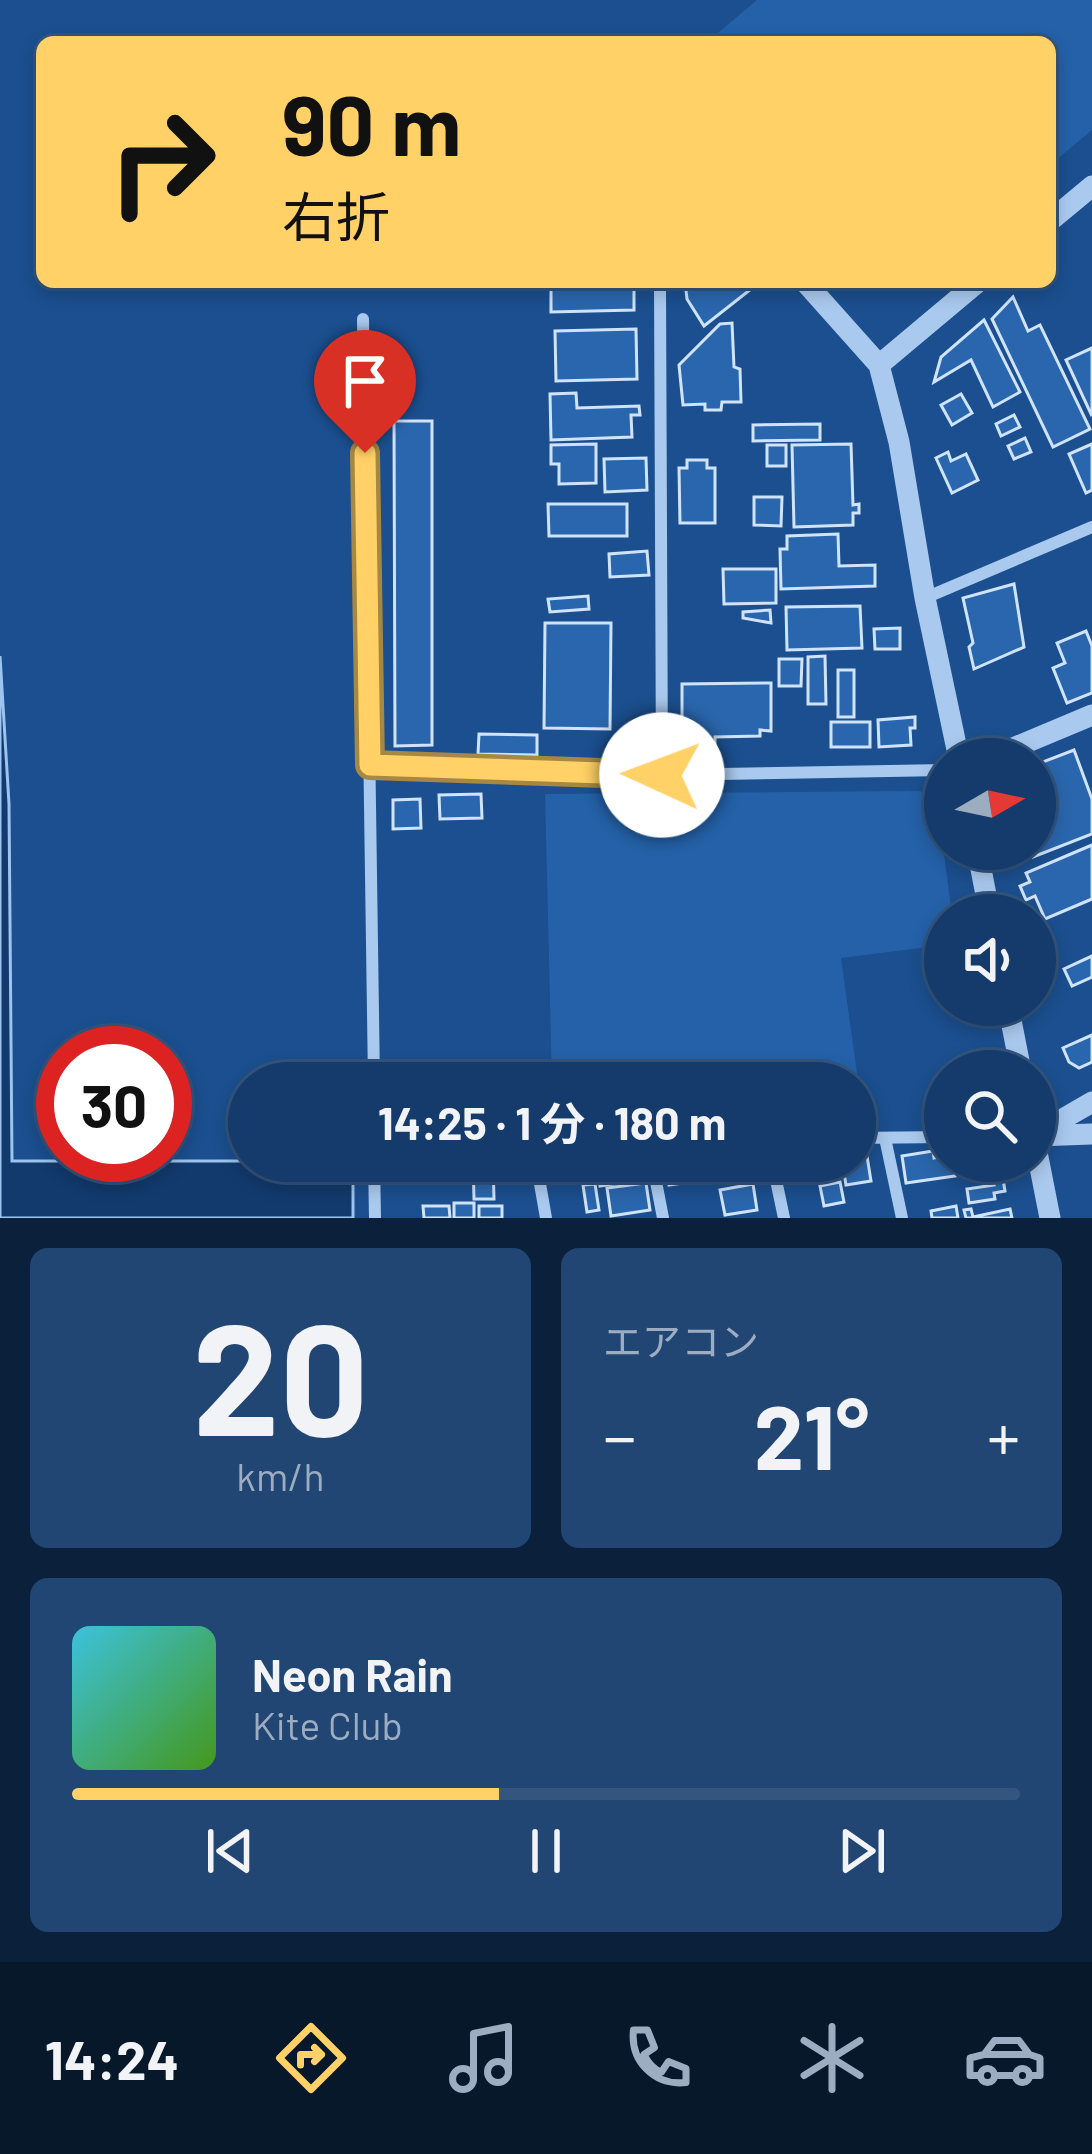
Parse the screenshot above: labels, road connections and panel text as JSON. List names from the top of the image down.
{
  "north": "right",
  "page": {
    "turn": ["90 m", "右折"],
    "limit": "30",
    "trip": "14:25 · 1 分 · 180 m",
    "tile": [
      ["20", "km/h"],
      "エアコン"
    ],
    "heat": ["−", "21°", "+"],
    "song": ["Neon Rain", "Kite Club"],
    "tabs": "14:24"
  }
}
